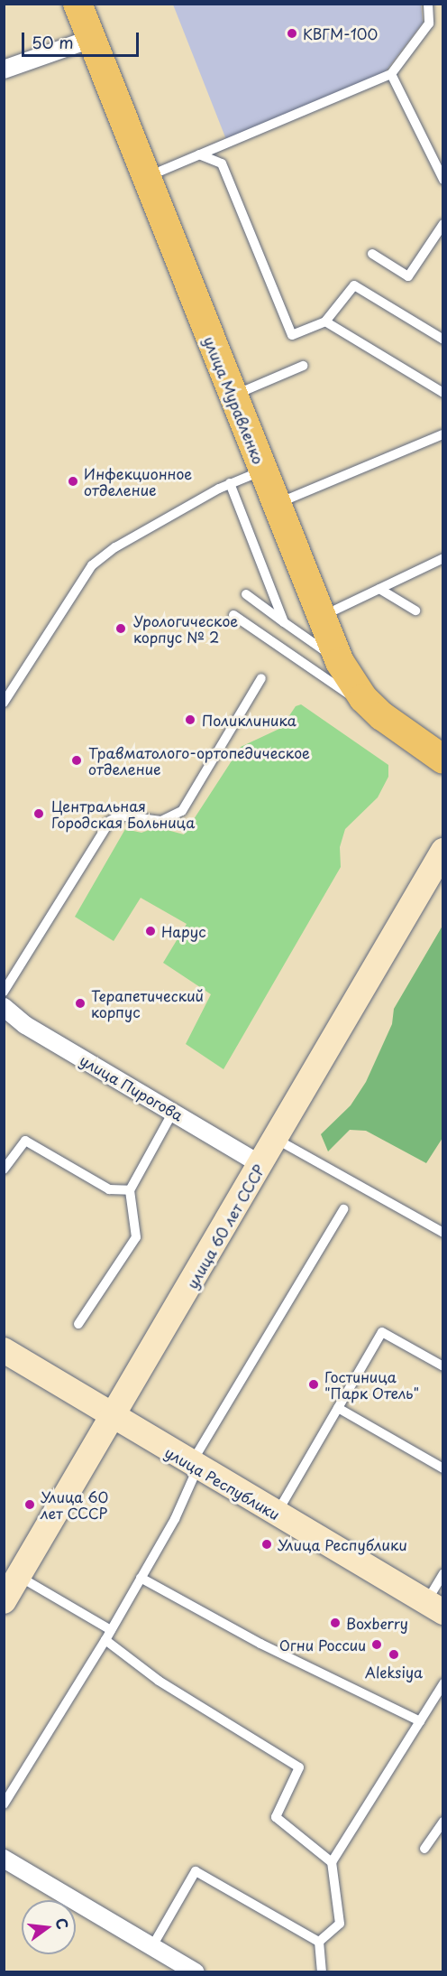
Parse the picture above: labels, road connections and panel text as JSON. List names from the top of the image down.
{
  "streets": {
    "main road": ["улица Муравленко", "улица 60 лет СССР", "улица Республики"],
    "street": ["улица Пирогова"]
  },
  "crossings": [
    ["улица Пирогова", "улица 60 лет СССР"],
    ["улица 60 лет СССР", "улица Республики"]
  ],
  "places": [
    "КВГМ-100",
    "Инфекционное отделение",
    "Урологическое корпус № 2",
    "Поликлиника",
    "Травматолого-ортопедическое отделение",
    "Центральная Городская Больница",
    "Нарус",
    "Терапетический корпус",
    "Гостиница \"Парк Отель\"",
    "Улица 60 лет СССР",
    "Улица Республики",
    "Boxberry",
    "Огни России",
    "Aleksiya"
  ],
  "scale_bar": "50 m",
  "north": "right"
}
